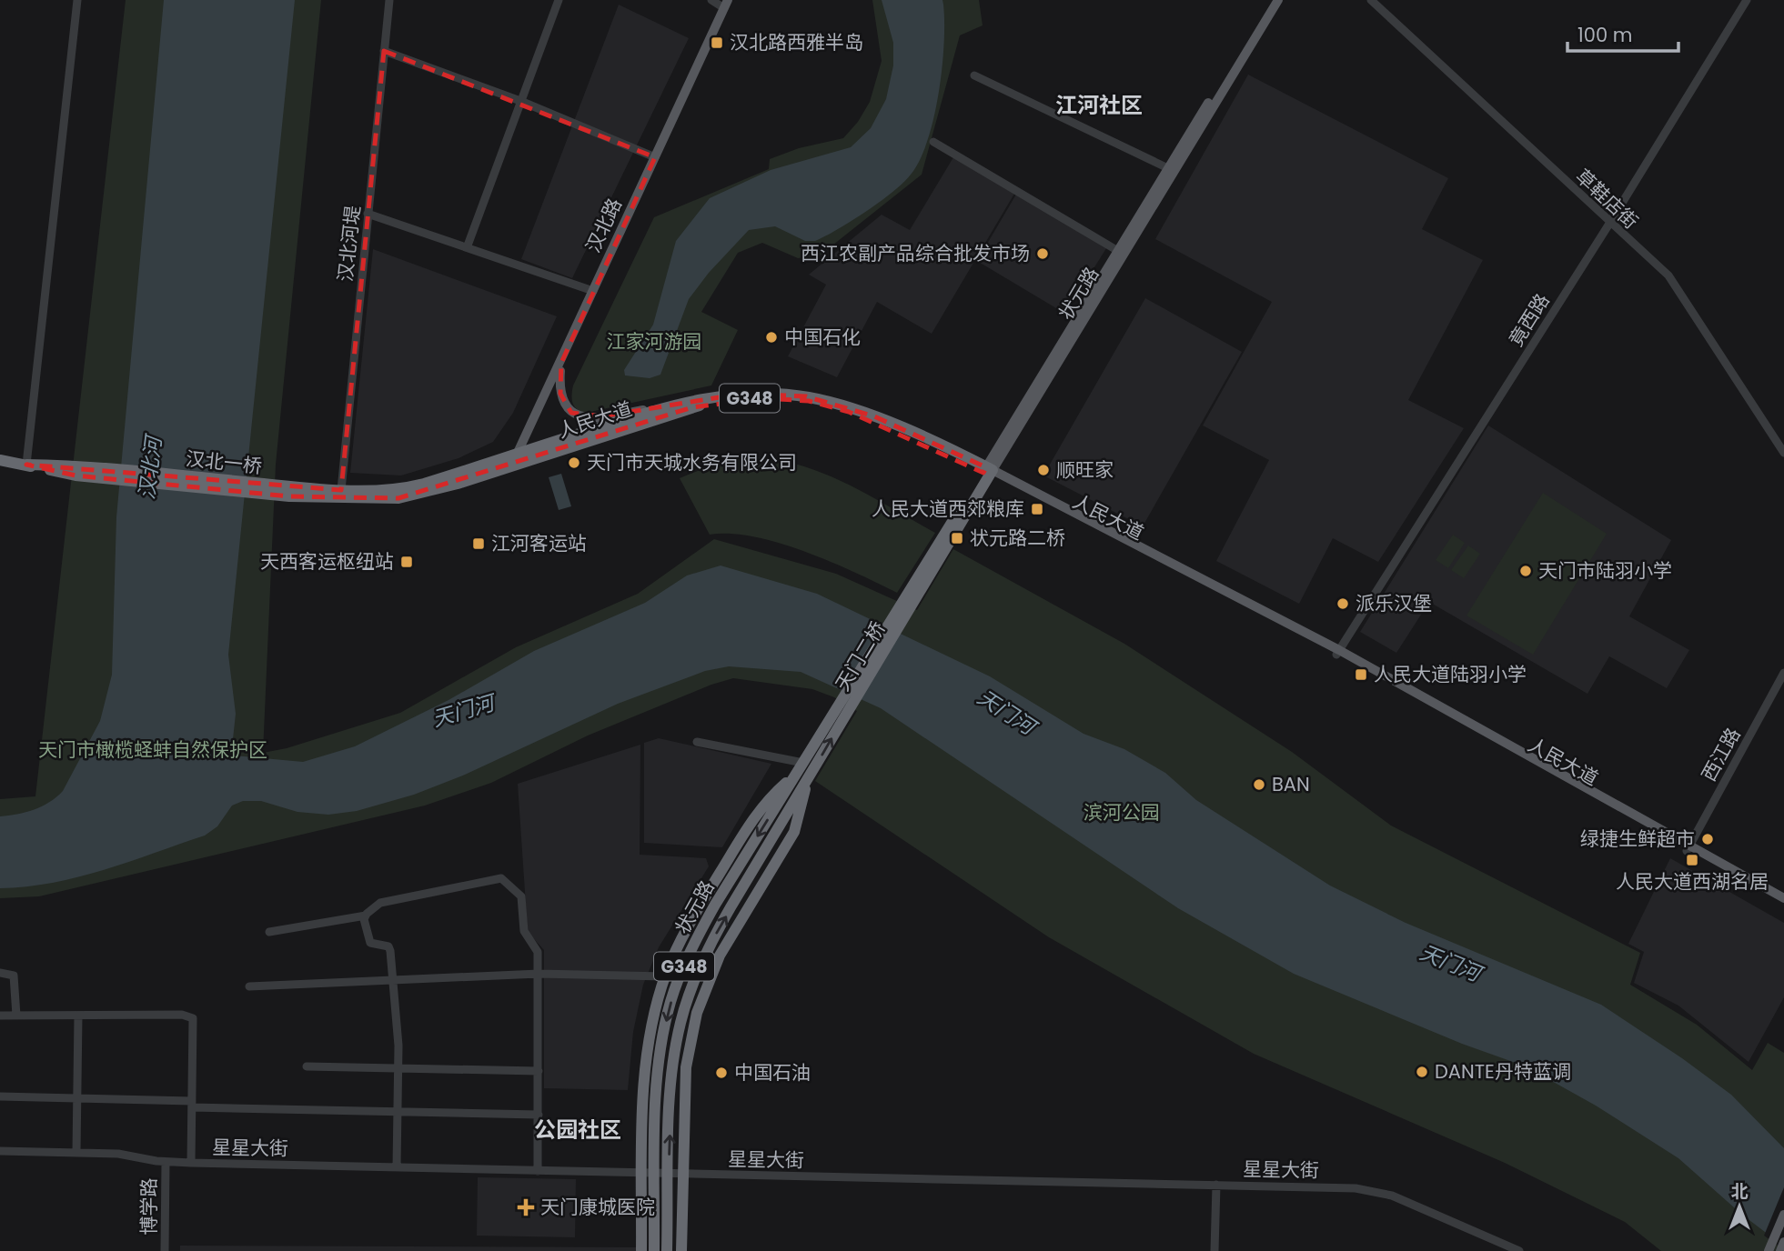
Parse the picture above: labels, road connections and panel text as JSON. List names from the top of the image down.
{
  "streets": {
    "highway": [
      "状元路",
      "G348",
      "人民大道",
      "汉北一桥",
      "天门二桥"
    ],
    "main road": ["汉北路"],
    "street": [
      "草鞋店街",
      "汉北河堤",
      "竟西路",
      "西江路",
      "星星大街",
      "博学路"
    ]
  },
  "crossings": [
    ["草鞋店街", "竟西路"],
    ["汉北路", "人民大道"],
    ["汉北河堤", "人民大道"],
    ["状元路", "人民大道"],
    ["状元路", "天门二桥"],
    ["状元路", "星星大街"],
    ["竟西路", "人民大道"],
    ["G348", "汉北一桥"],
    ["人民大道", "汉北一桥"],
    ["人民大道", "西江路"],
    ["星星大街", "博学路"]
  ],
  "districts": ["江河社区", "公园社区"],
  "water": ["汉北河", "天门河"],
  "parks": ["江家河游园", "天门市橄榄蛏蚌自然保护区", "滨河公园"],
  "places": {
    "transit": [
      "汉北路西雅半岛",
      "人民大道西郊粮库",
      "状元路二桥",
      "江河客运站",
      "天西客运枢纽站",
      "人民大道陆羽小学",
      "人民大道西湖名居"
    ],
    "other": [
      "西江农副产品综合批发市场",
      "中国石化",
      "天门市天城水务有限公司",
      "顺旺家",
      "天门市陆羽小学",
      "派乐汉堡",
      "BAN",
      "绿捷生鲜超市",
      "DANTE丹特蓝调",
      "中国石油"
    ],
    "health": ["天门康城医院"]
  },
  "scale_bar": "100 m",
  "north": "top"
}
